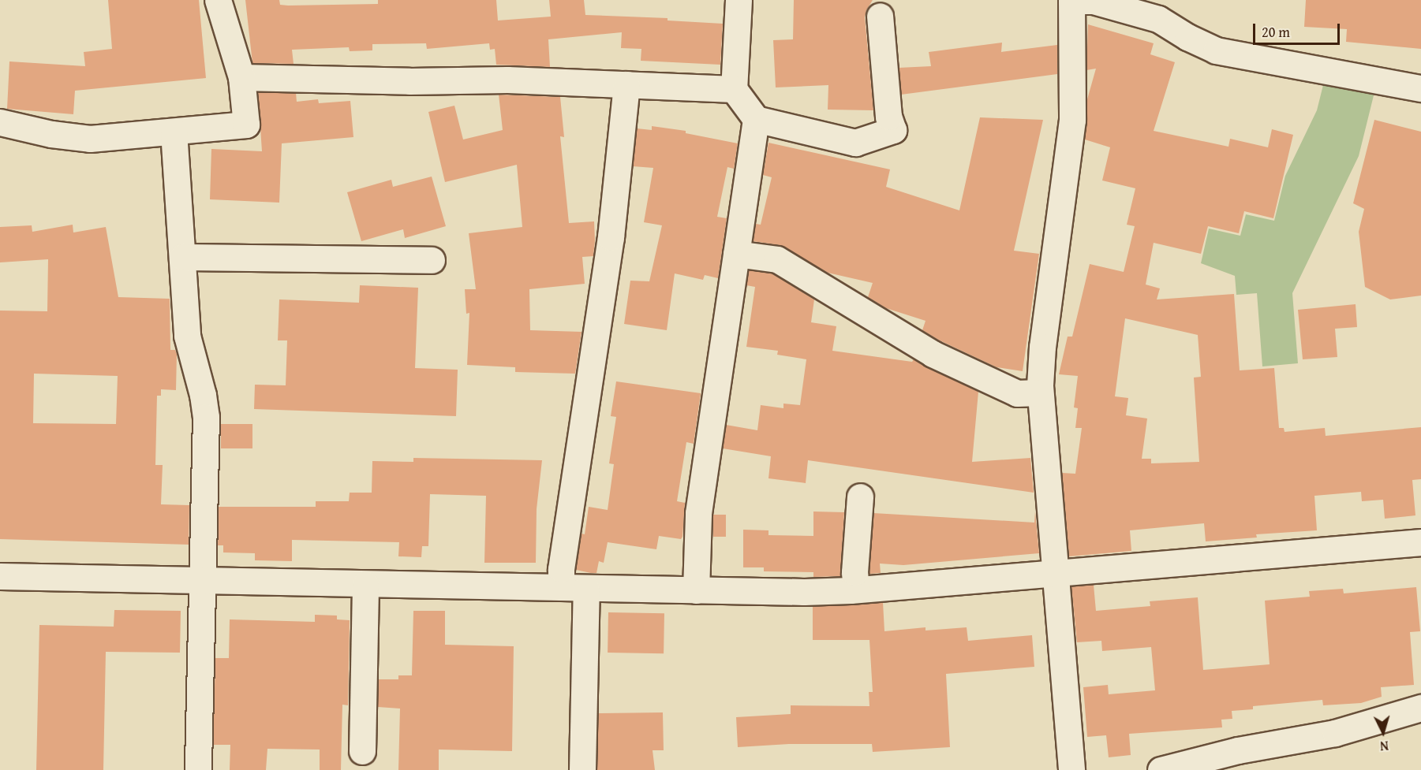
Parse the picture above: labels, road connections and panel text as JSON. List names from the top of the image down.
{
  "scale_bar": "20 m",
  "north": "bottom"
}
